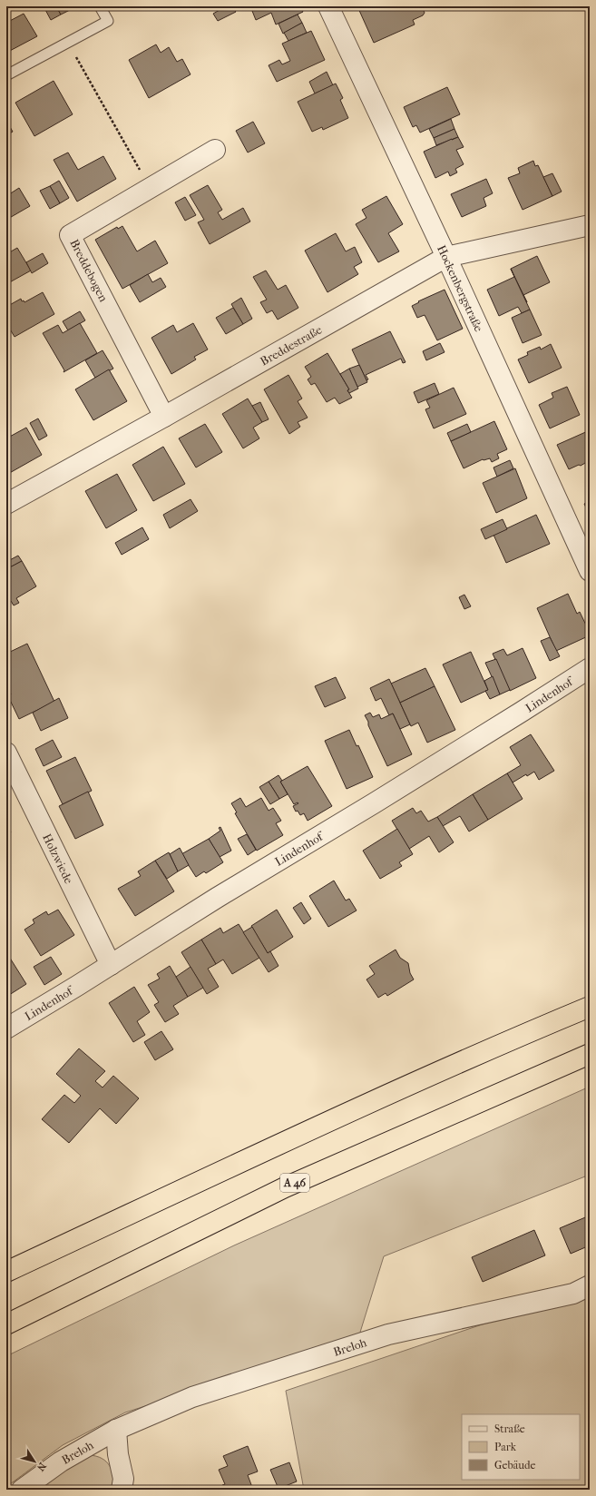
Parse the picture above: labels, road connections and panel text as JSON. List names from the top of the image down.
{
  "streets": {
    "highway": ["A 46"],
    "street": [
      "Breddebogen",
      "Hockenbergstraße",
      "Breddestraße",
      "Lindenhof",
      "Holzwiede",
      "Breloh"
    ]
  },
  "crossings": [
    ["Breddebogen", "Breddestraße"],
    ["Hockenbergstraße", "Breddestraße"],
    ["Lindenhof", "Holzwiede"]
  ],
  "legend": ["Straße", "Park", "Gebäude"],
  "north": "bottom right"
}
